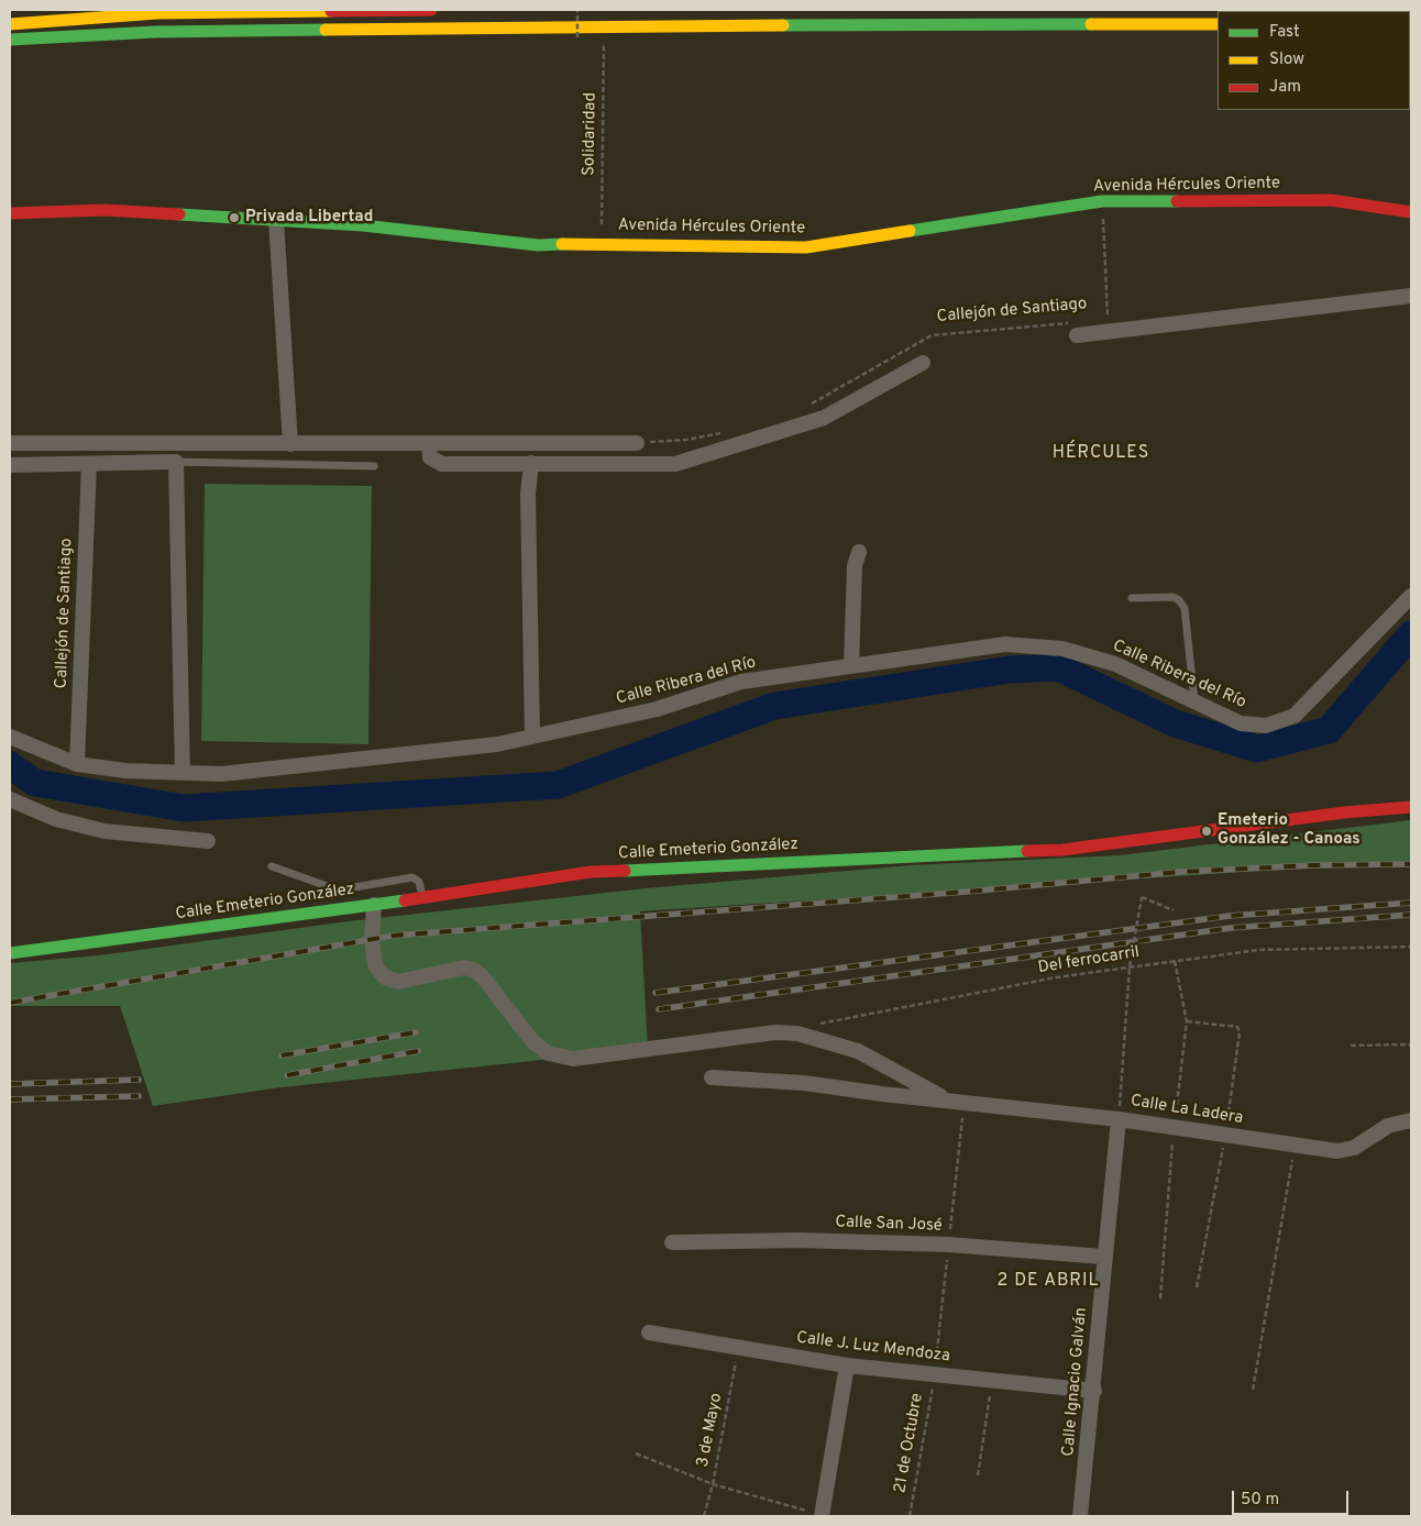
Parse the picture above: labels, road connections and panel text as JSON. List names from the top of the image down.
{
  "streets": {
    "street": [
      "Avenida Hércules Oriente",
      "Callejón de Santiago",
      "Calle Ribera del Río",
      "Calle Emeterio González",
      "Calle La Ladera",
      "Calle San José",
      "Calle J. Luz Mendoza",
      "Calle Ignacio Galván"
    ],
    "path": [
      "Solidaridad",
      "Del ferrocarril",
      "3 de Mayo",
      "21 de Octubre"
    ]
  },
  "crossings": [
    ["Solidaridad", "Avenida Hércules Oriente"],
    ["Callejón de Santiago", "Calle Ribera del Río"],
    ["Calle Emeterio González", "Calle La Ladera"],
    ["Calle La Ladera", "Calle Ignacio Galván"],
    ["Calle San José", "Calle Ignacio Galván"],
    ["Calle J. Luz Mendoza", "Calle Ignacio Galván"],
    ["Calle J. Luz Mendoza", "3 de Mayo"],
    ["Calle J. Luz Mendoza", "21 de Octubre"]
  ],
  "districts": ["HÉRCULES", "2 DE ABRIL"],
  "places": ["Privada Libertad", "Emeterio González - Canoas"],
  "legend": ["Fast", "Slow", "Jam"],
  "scale_bar": "50 m"
}
